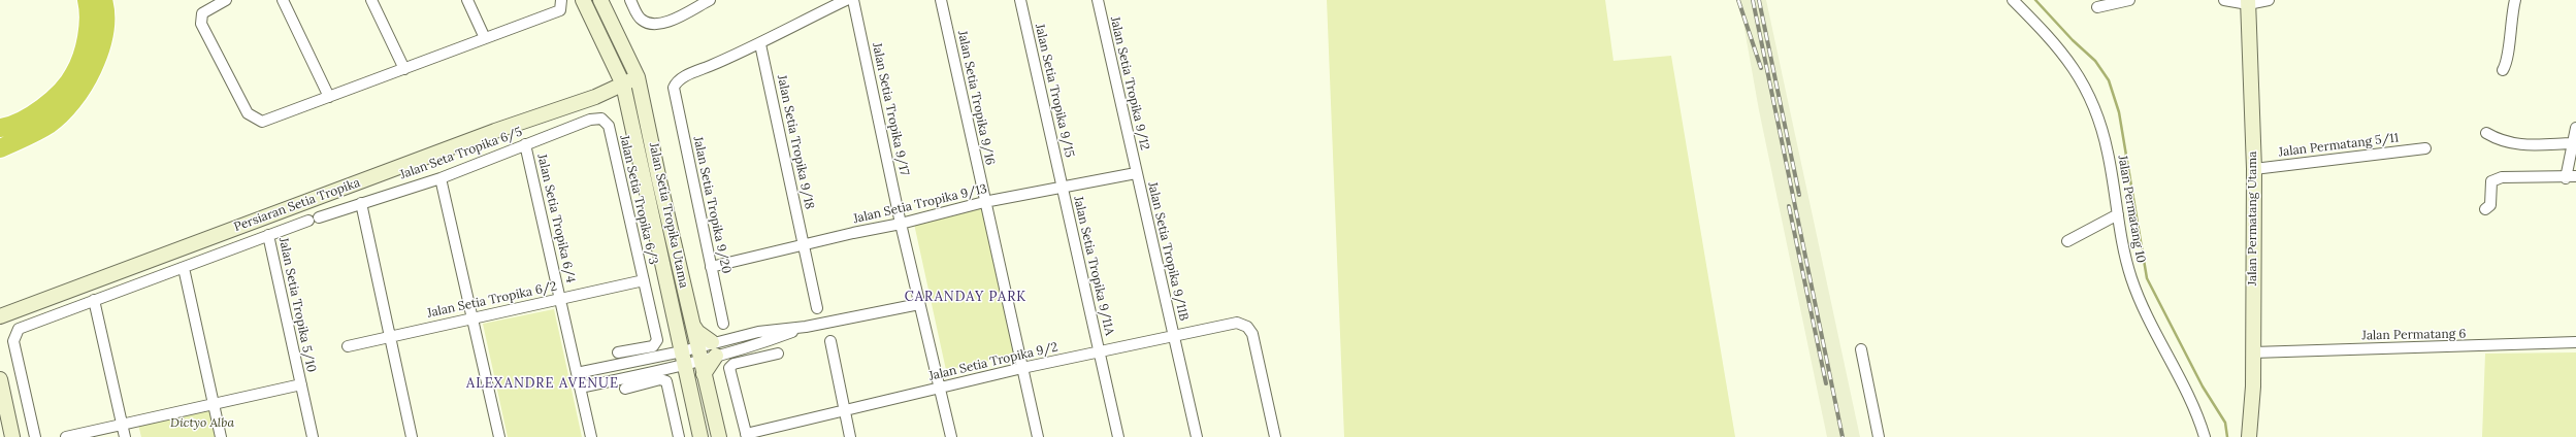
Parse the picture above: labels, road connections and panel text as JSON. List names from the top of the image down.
{
  "streets": {
    "street": [
      "Jalan Setia Tropika 9/12",
      "Jalan Setia Tropika 9/15",
      "Jalan Setia Tropika 9/16",
      "Jalan Setia Tropika 9/17",
      "Jalan Setia Tropika 9/18",
      "Jalan Permatang 5/11",
      "Jalan Seta Tropika 6/5",
      "Jalan Setia Tropika 6/3",
      "Jalan Setia Tropika 9/13",
      "Persiaran Setia Tropika",
      "Jalan Setia Tropika 9/20",
      "Jalan Permatang 10",
      "Jalan Setia Tropika Utama",
      "Jalan Setia Tropika 6/4",
      "Jalan Permatang Utama",
      "Jalan Setia Tropika 9/11B",
      "Jalan Setia Tropika 9/11A",
      "Jalan Setia Tropika 6/2",
      "Jalan Setia Tropika 5/10",
      "Jalan Permatang 6",
      "Jalan Setia Tropika 9/2"
    ]
  },
  "crossings": [
    ["Jalan Setia Tropika 9/12", "Jalan Setia Tropika 9/13"],
    ["Jalan Setia Tropika 9/12", "Jalan Setia Tropika 9/11B"],
    ["Jalan Setia Tropika 9/15", "Jalan Setia Tropika 9/13"],
    ["Jalan Setia Tropika 9/15", "Jalan Setia Tropika 9/11A"],
    ["Jalan Setia Tropika 9/16", "Jalan Setia Tropika 9/13"],
    ["Jalan Setia Tropika 9/16", "Jalan Setia Tropika 9/2"],
    ["Jalan Setia Tropika 9/17", "Jalan Setia Tropika 9/13"],
    ["Jalan Setia Tropika 9/17", "Jalan Setia Tropika 9/2"],
    ["Jalan Setia Tropika 9/18", "Jalan Setia Tropika 9/13"],
    ["Jalan Setia Tropika 9/18", "Jalan Setia Tropika 9/20"],
    ["Jalan Permatang 5/11", "Jalan Permatang Utama"],
    ["Jalan Seta Tropika 6/5", "Jalan Setia Tropika 6/3"],
    ["Jalan Seta Tropika 6/5", "Jalan Setia Tropika 6/4"],
    ["Jalan Seta Tropika 6/5", "Jalan Setia Tropika 5/10"],
    ["Jalan Setia Tropika 6/3", "Jalan Setia Tropika 6/2"],
    ["Jalan Setia Tropika 9/13", "Jalan Setia Tropika 9/20"],
    ["Jalan Setia Tropika 9/13", "Jalan Setia Tropika 9/11B"],
    ["Jalan Setia Tropika 9/13", "Jalan Setia Tropika 9/11A"],
    ["Persiaran Setia Tropika", "Jalan Setia Tropika Utama"],
    ["Jalan Setia Tropika 6/4", "Jalan Setia Tropika 6/2"],
    ["Jalan Permatang Utama", "Jalan Permatang 6"],
    ["Jalan Setia Tropika 9/11B", "Jalan Setia Tropika 9/2"],
    ["Jalan Setia Tropika 9/11A", "Jalan Setia Tropika 9/2"]
  ],
  "districts": ["CARANDAY PARK", "ALEXANDRE AVENUE"],
  "parks": ["Dictyo Alba"]
}
